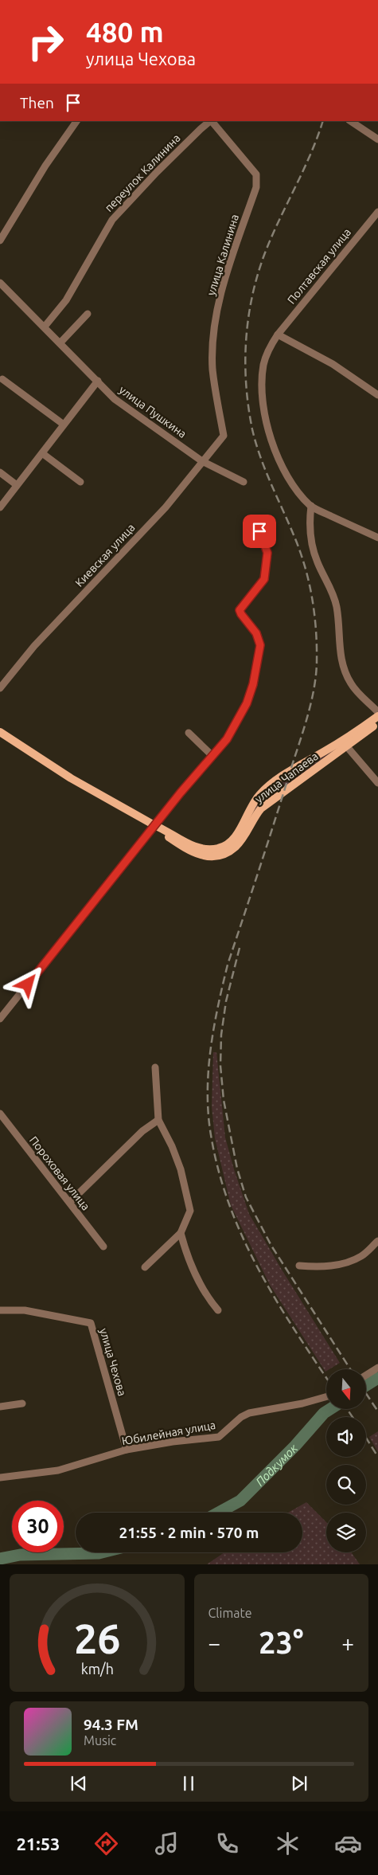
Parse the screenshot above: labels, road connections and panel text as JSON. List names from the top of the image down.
{
  "streets": {
    "main road": ["улица Чапаева"],
    "street": [
      "переулок Калинина",
      "улица Калинина",
      "Полтавская улица",
      "улица Пушкина",
      "Киевская улица",
      "Пороховая улица",
      "улица Чехова",
      "Юбилейная улица"
    ]
  },
  "crossings": [
    ["переулок Калинина", "улица Пушкина"],
    ["улица Калинина", "Киевская улица"],
    ["улица Пушкина", "Киевская улица"],
    ["улица Чехова", "Юбилейная улица"]
  ],
  "water": ["Подкумок"],
  "north": "bottom",
  "page": {
    "turn": ["480 m", "улица Чехова"],
    "then": "Then",
    "limit": "30",
    "trip": "21:55 · 2 min · 570 m",
    "tile": "Climate",
    "heat": ["−", "23°", "+"],
    "song": ["94.3 FM", "Music"],
    "tabs": "21:53",
    "gauge": ["26", "km/h"]
  }
}
